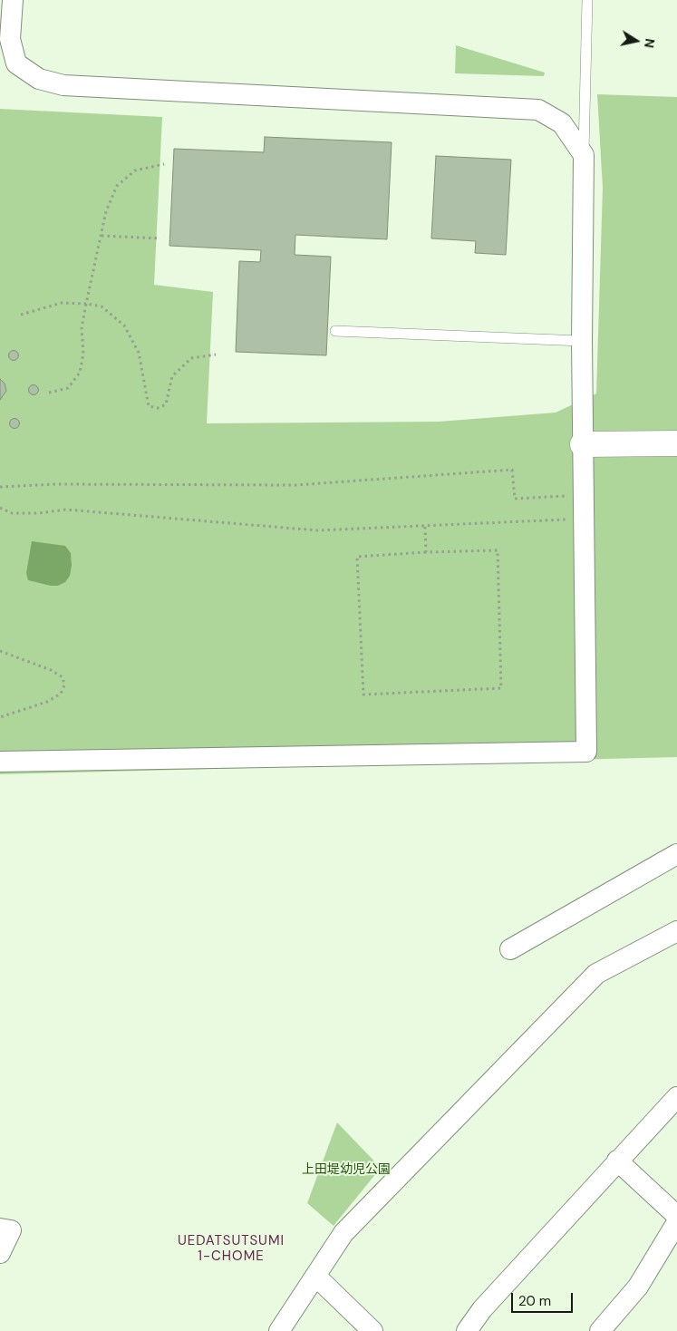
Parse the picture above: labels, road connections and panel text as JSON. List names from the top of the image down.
{
  "districts": ["UEDATSUTSUMI 1-CHOME"],
  "parks": ["上田堤幼児公園"],
  "scale_bar": "20 m",
  "north": "right"
}
